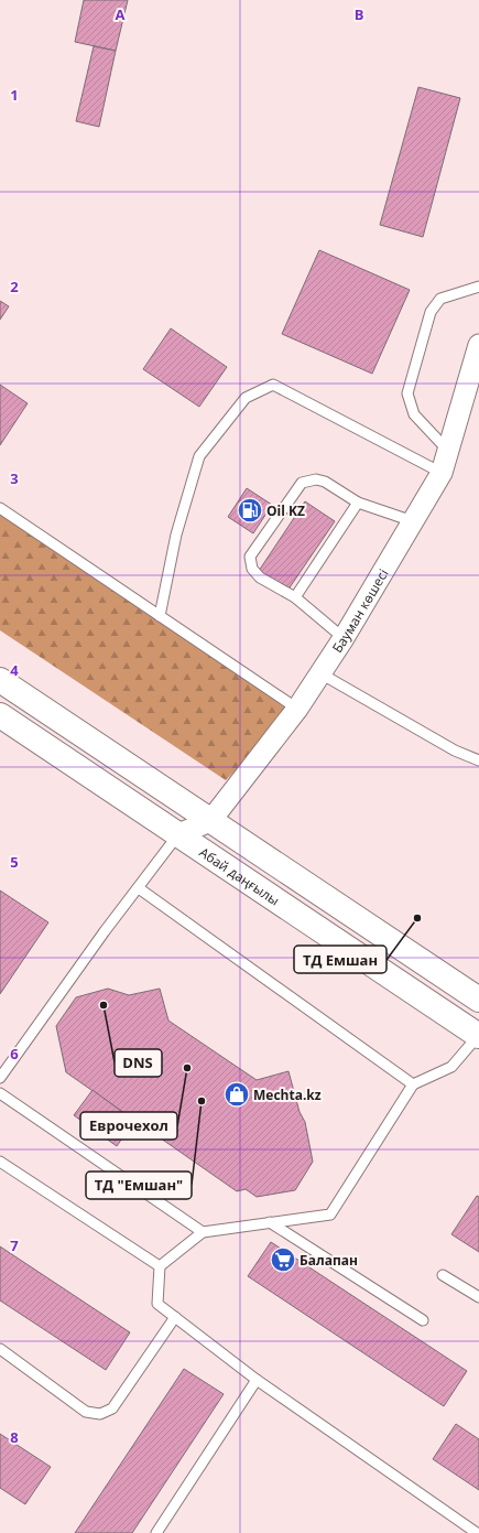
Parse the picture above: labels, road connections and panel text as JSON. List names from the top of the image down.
{
  "streets": {
    "main road": ["Абай даңғылы"],
    "street": ["Бауман көшесі"]
  },
  "crossings": [
    ["Бауман көшесі", "Абай даңғылы"]
  ],
  "places": {
    "fuel station": ["Oil KZ"],
    "other": [
      "ТД Емшан",
      "DNS",
      "Еврочехол",
      "ТД \"Емшан\""
    ],
    "shop": ["Mechta.kz"],
    "supermarket": ["Балапан"]
  },
  "grid": {
    "columns": ["A", "B"],
    "rows": [
      "1",
      "2",
      "3",
      "4",
      "5",
      "6",
      "7",
      "8"
    ]
  }
}
